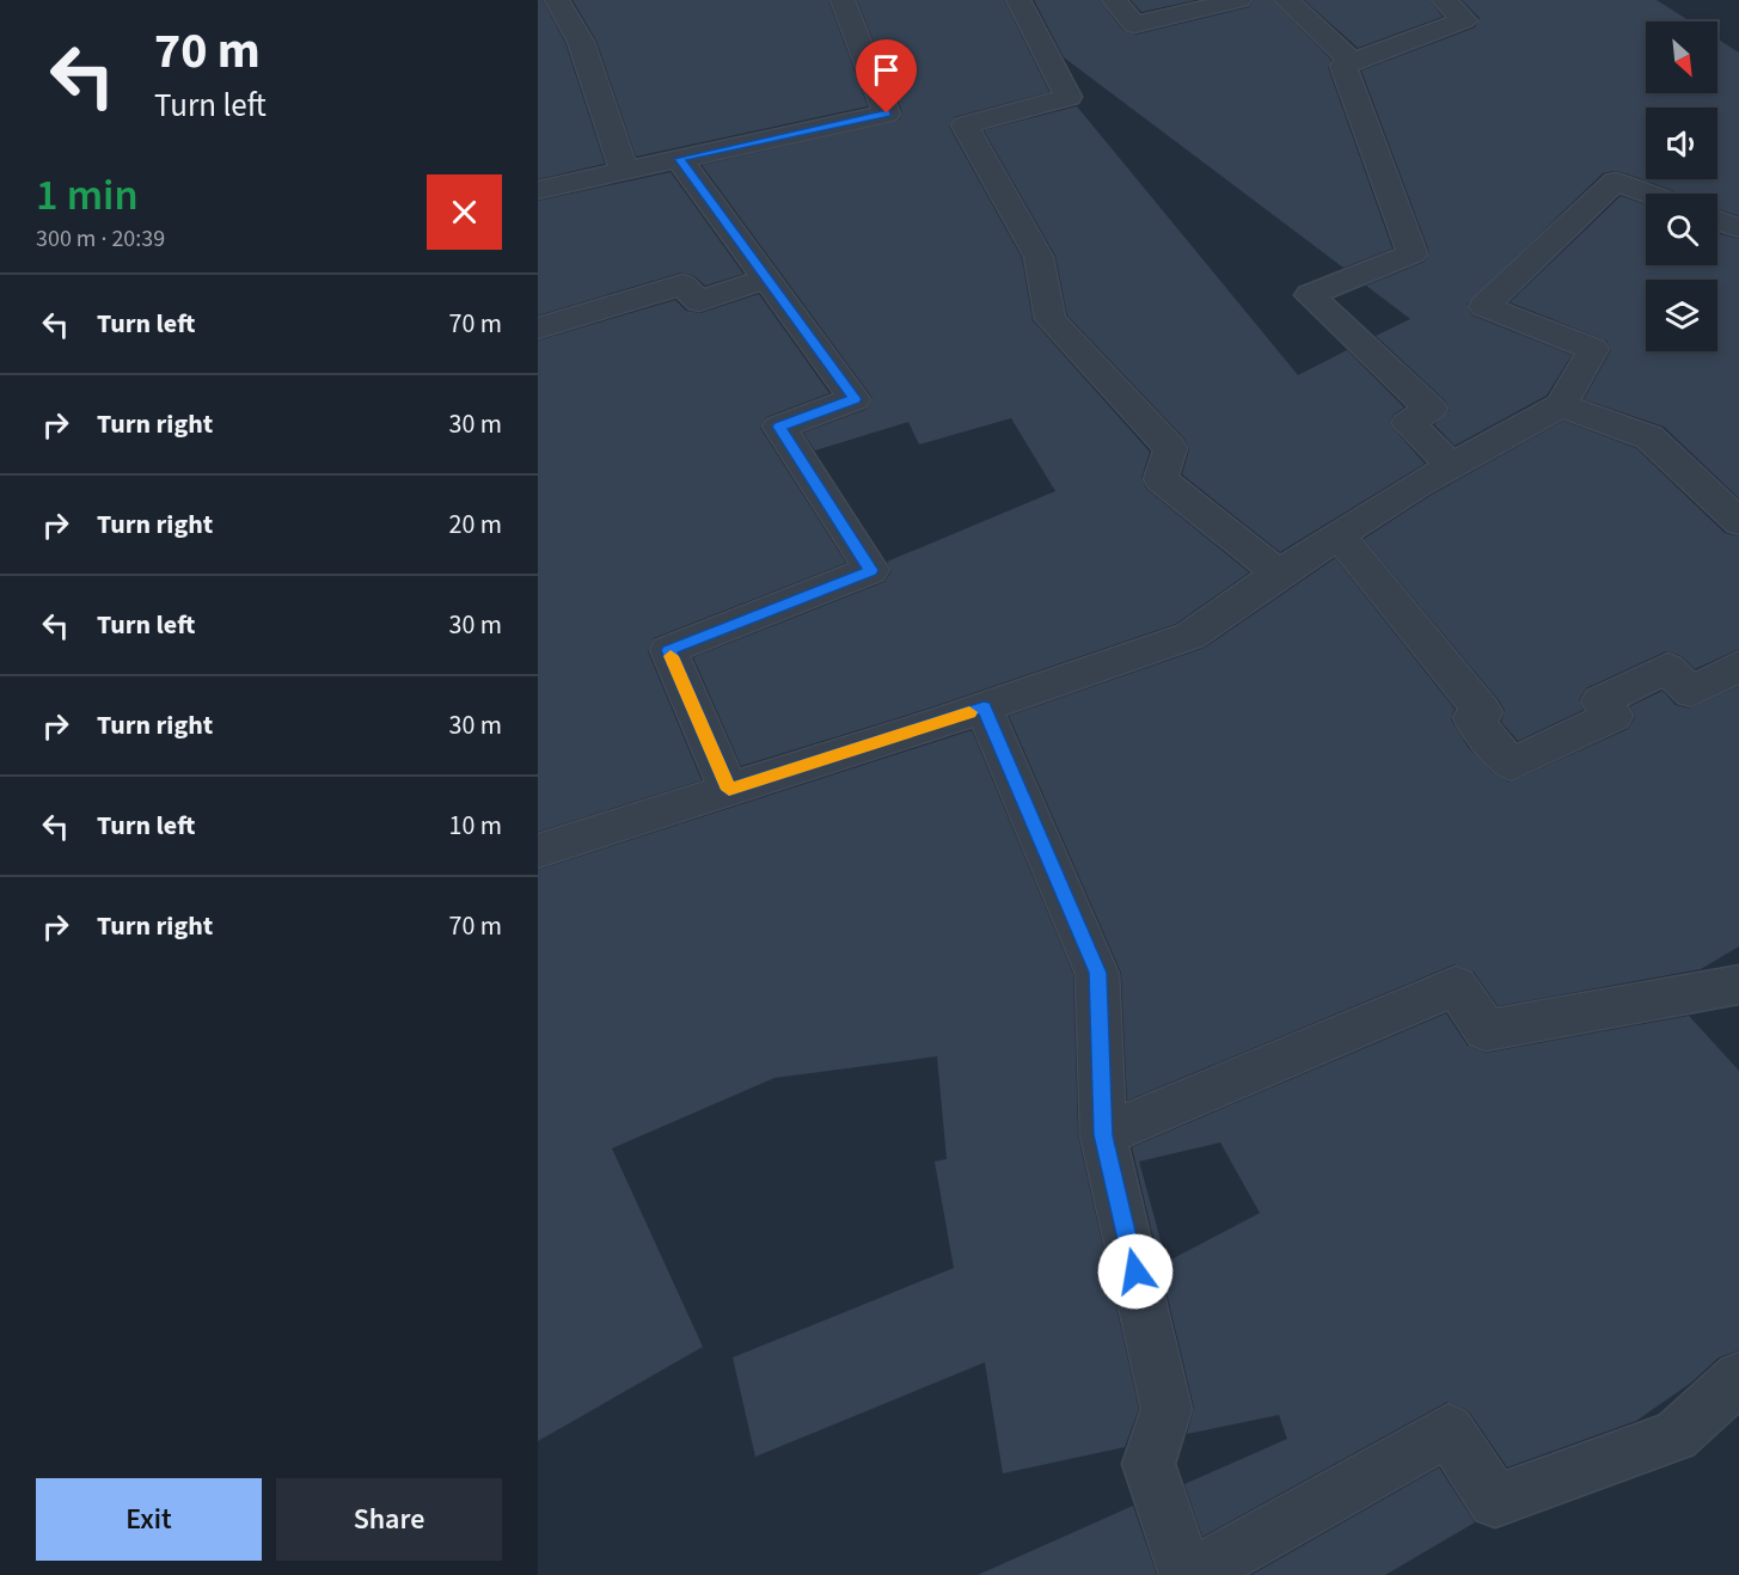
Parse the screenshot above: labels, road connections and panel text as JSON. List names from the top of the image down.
{
  "north": "bottom right",
  "page": {
    "turn": ["70 m", "Turn left"],
    "heading": ["1 min", "300 m · 20:39"],
    "list": [
      {
        "name": "Turn left",
        "value": "70 m"
      },
      {
        "name": "Turn right",
        "value": "30 m"
      },
      {
        "name": "Turn right",
        "value": "20 m"
      },
      {
        "name": "Turn left",
        "value": "30 m"
      },
      {
        "name": "Turn right",
        "value": "30 m"
      },
      {
        "name": "Turn left",
        "value": "10 m"
      },
      {
        "name": "Turn right",
        "value": "70 m"
      }
    ],
    "buttons": ["Exit", "Share"]
  }
}
